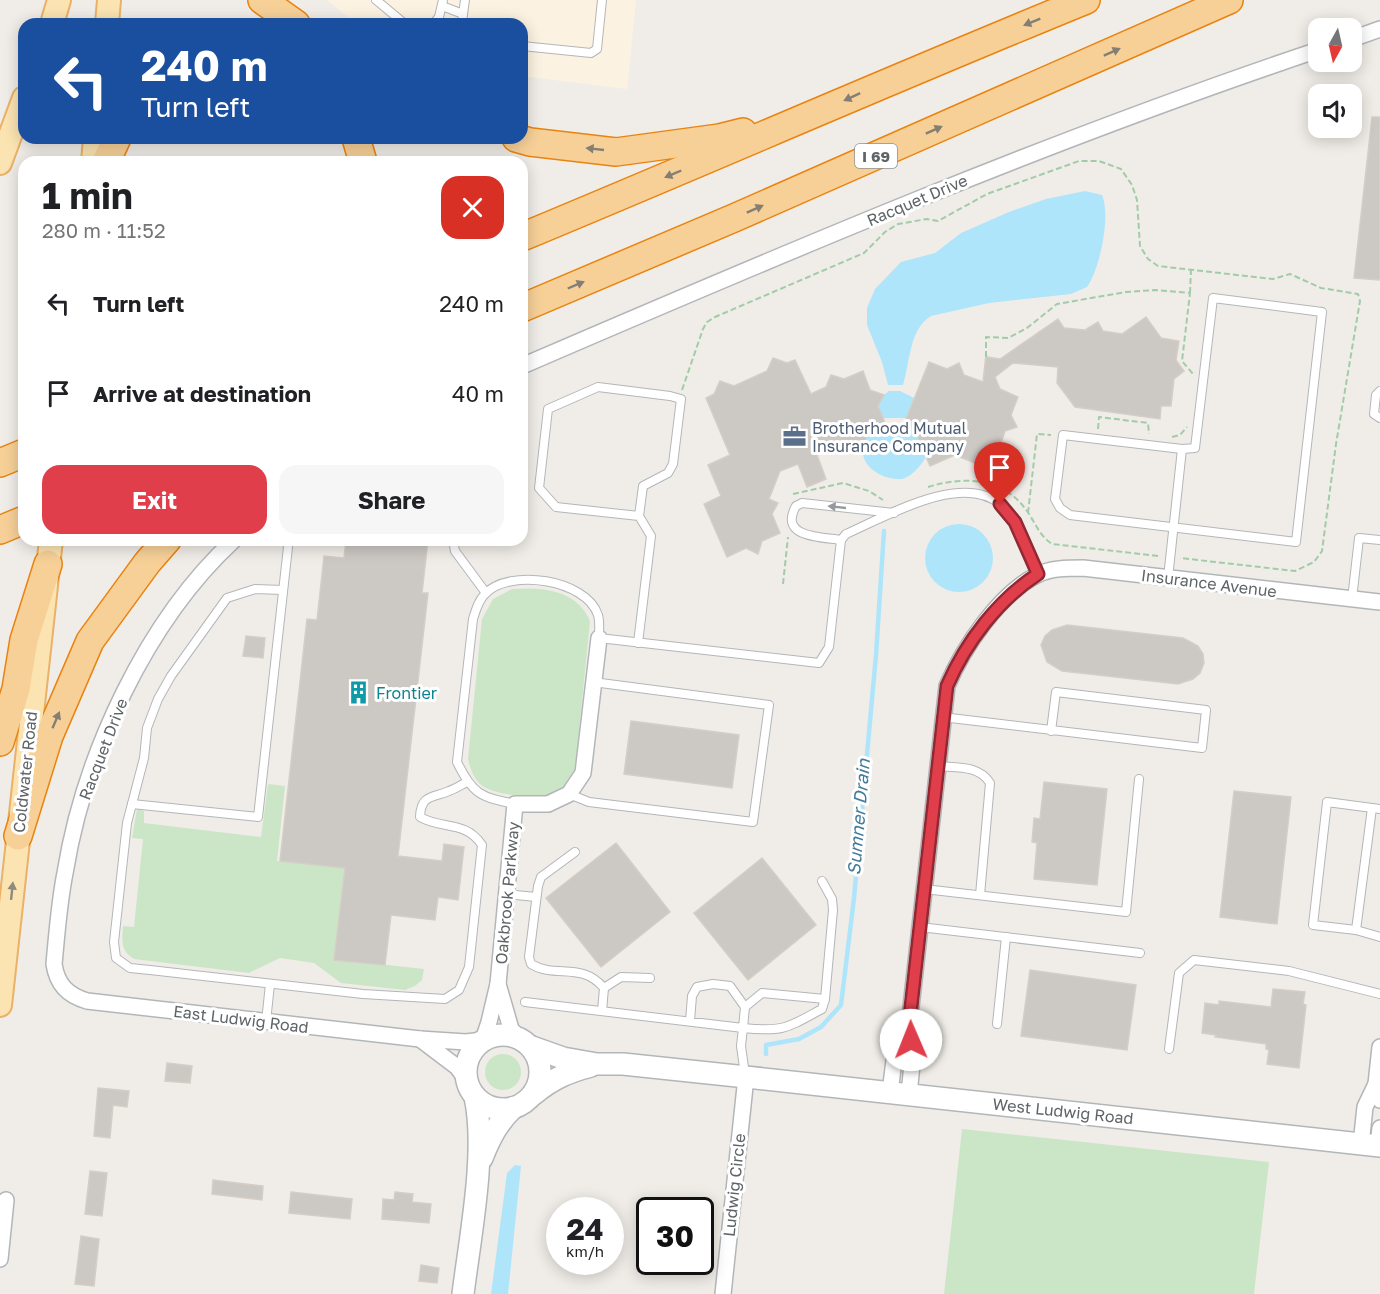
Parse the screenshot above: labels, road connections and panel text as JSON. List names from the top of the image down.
{
  "streets": {
    "highway": ["I 69"],
    "main road": ["Coldwater Road", "West Ludwig Road"],
    "street": [
      "Racquet Drive",
      "Insurance Avenue",
      "Oakbrook Parkway",
      "East Ludwig Road",
      "Ludwig Circle"
    ]
  },
  "crossings": [
    ["Racquet Drive", "East Ludwig Road"],
    ["Oakbrook Parkway", "East Ludwig Road"],
    ["West Ludwig Road", "Ludwig Circle"]
  ],
  "one_way": ["Coldwater Road"],
  "water": ["Sumner Drain"],
  "places": {
    "office": ["Brotherhood Mutual Insurance Company"],
    "building": ["Frontier"]
  },
  "north": "bottom",
  "page": {
    "turn": ["240 m", "Turn left"],
    "heading": ["1 min", "280 m · 11:52"],
    "list": [
      {
        "name": "Turn left",
        "value": "240 m"
      },
      {
        "name": "Arrive at destination",
        "value": "40 m"
      }
    ],
    "buttons": ["Exit", "Share"],
    "speed": "24 km/h",
    "limit": "30"
  }
}
